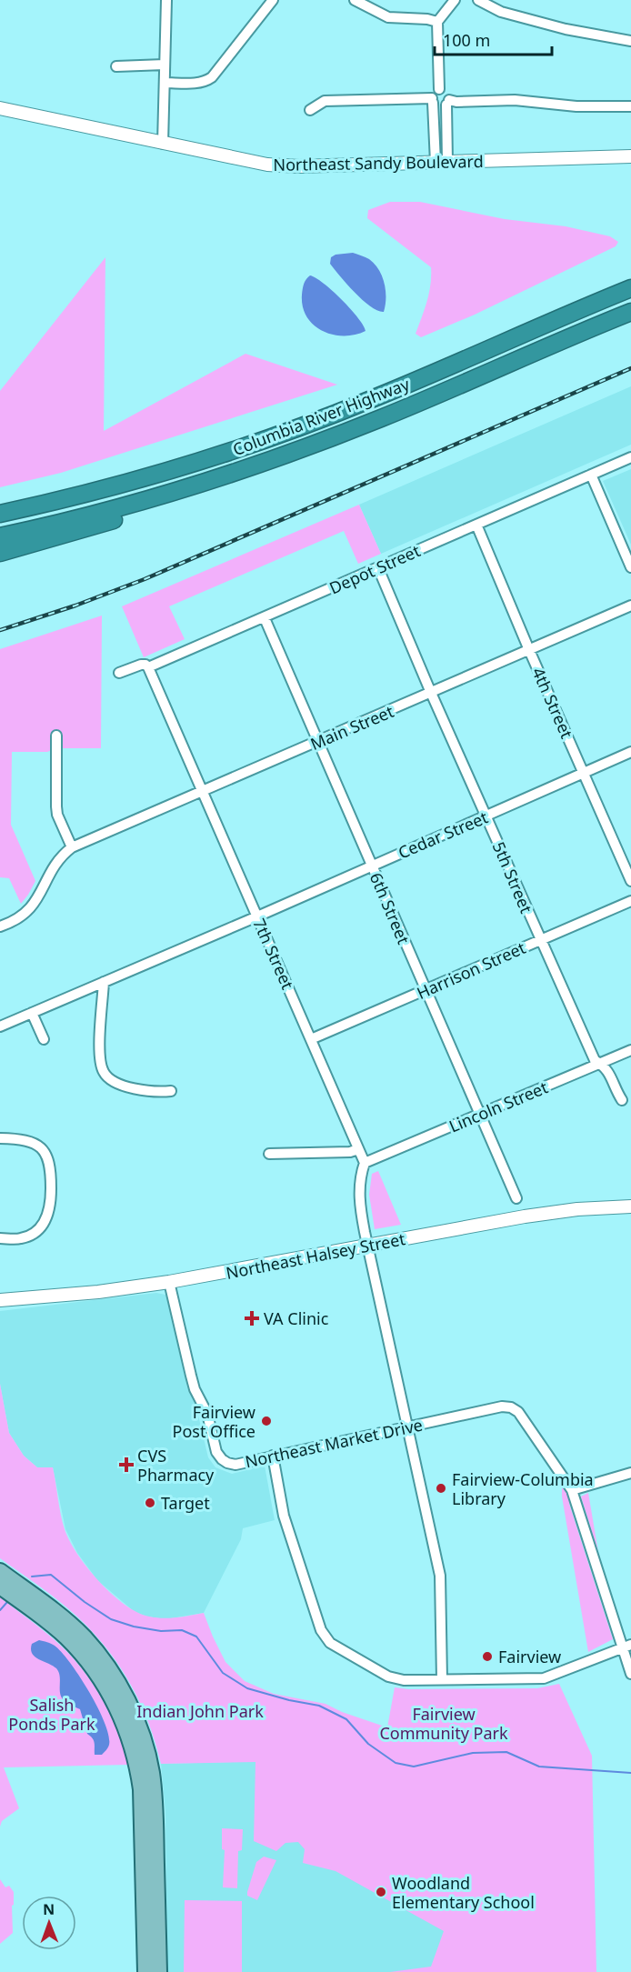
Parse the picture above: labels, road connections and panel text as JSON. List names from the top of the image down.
{
  "streets": {
    "highway": ["Columbia River Highway"],
    "main road": ["Northeast Sandy Boulevard", "Northeast Halsey Street"],
    "street": [
      "Depot Street",
      "4th Street",
      "Main Street",
      "Cedar Street",
      "5th Street",
      "6th Street",
      "7th Street",
      "Harrison Street",
      "Lincoln Street",
      "Northeast Market Drive"
    ]
  },
  "crossings": [
    ["Depot Street", "4th Street"],
    ["Depot Street", "5th Street"],
    ["Depot Street", "6th Street"],
    ["Depot Street", "7th Street"],
    ["4th Street", "Main Street"],
    ["4th Street", "Cedar Street"],
    ["Main Street", "5th Street"],
    ["Main Street", "6th Street"],
    ["Main Street", "7th Street"],
    ["Cedar Street", "5th Street"],
    ["Cedar Street", "6th Street"],
    ["Cedar Street", "7th Street"],
    ["5th Street", "Harrison Street"],
    ["5th Street", "Lincoln Street"],
    ["6th Street", "Harrison Street"],
    ["6th Street", "Lincoln Street"],
    ["7th Street", "Harrison Street"],
    ["7th Street", "Lincoln Street"],
    ["Northeast Halsey Street", "Northeast Market Drive"]
  ],
  "parks": ["Salish Ponds Park", "Indian John Park", "Fairview Community Park"],
  "places": {
    "health": ["VA Clinic", "CVS Pharmacy"],
    "other": [
      "Fairview Post Office",
      "Fairview-Columbia Library",
      "Target",
      "Fairview",
      "Woodland Elementary School"
    ]
  },
  "scale_bar": "100 m",
  "north": "top"
}
